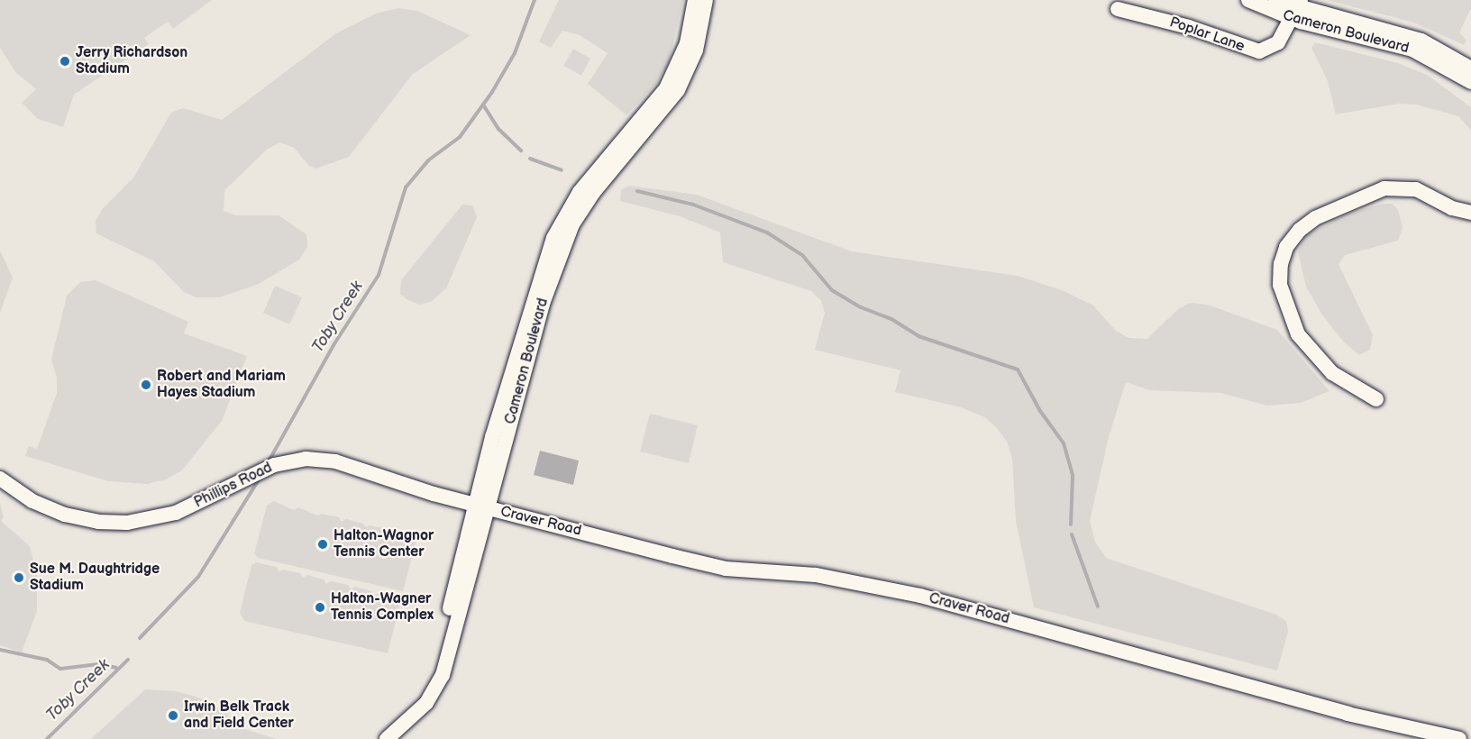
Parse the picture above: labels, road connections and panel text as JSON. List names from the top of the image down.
{
  "streets": {
    "street": [
      "Cameron Boulevard",
      "Poplar Lane",
      "Phillips Road",
      "Craver Road"
    ]
  },
  "crossings": [
    ["Cameron Boulevard", "Poplar Lane"],
    ["Cameron Boulevard", "Phillips Road"],
    ["Cameron Boulevard", "Craver Road"],
    ["Phillips Road", "Craver Road"]
  ],
  "water": ["Toby Creek"],
  "places": [
    "Jerry Richardson Stadium",
    "Robert and Mariam Hayes Stadium",
    "Halton-Wagnor Tennis Center",
    "Sue M. Daughtridge Stadium",
    "Halton-Wagner Tennis Complex",
    "Irwin Belk Track and Field Center"
  ]
}
